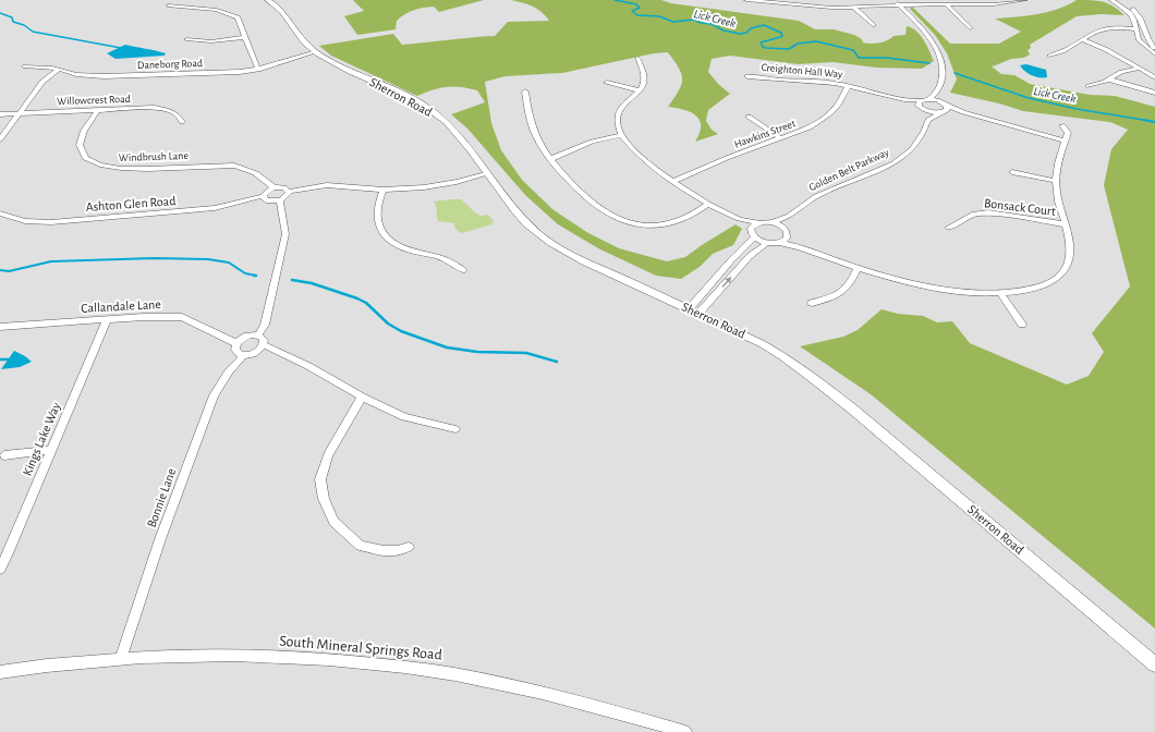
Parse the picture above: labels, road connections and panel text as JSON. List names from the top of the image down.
{
  "streets": {
    "main road": ["Sherron Road"],
    "street": [
      "Daneborg Road",
      "Creighton Hall Way",
      "Willowcrest Road",
      "Hawkins Street",
      "Windbrush Lane",
      "Golden Belt Parkway",
      "Ashton Glen Road",
      "Bonsack Court",
      "Callandale Lane",
      "Kings Lake Way",
      "Bonnie Lane",
      "South Mineral Springs Road"
    ]
  },
  "crossings": [
    ["Daneborg Road", "Sherron Road"],
    ["Creighton Hall Way", "Hawkins Street"],
    ["Willowcrest Road", "Windbrush Lane"],
    ["Windbrush Lane", "Ashton Glen Road"],
    ["Callandale Lane", "Kings Lake Way"],
    ["Bonnie Lane", "South Mineral Springs Road"]
  ],
  "water": ["Lick Creek"]
}
